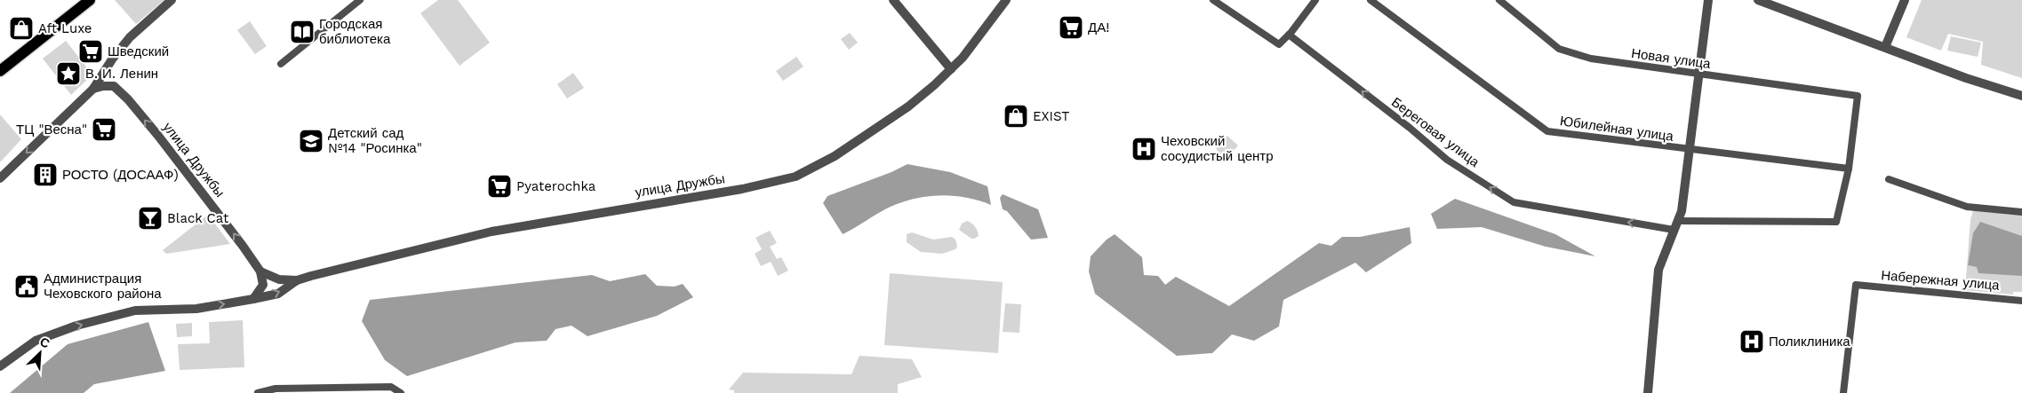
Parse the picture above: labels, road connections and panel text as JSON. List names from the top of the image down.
{
  "streets": {
    "street": [
      "Новая улица",
      "Юбилейная улица",
      "Береговая улица",
      "улица Дружбы",
      "Набережная улица"
    ]
  },
  "crossings": [
    ["Новая улица", "Юбилейная улица"]
  ],
  "one_way": ["Береговая улица"],
  "places": {
    "supermarket": [
      "ДА!",
      "Шведский",
      "ТЦ \"Весна\"",
      "Pyaterochka"
    ],
    "shop": ["Aft Luxe", "EXIST"],
    "library": ["Городская библиотека"],
    "place": ["В. И. Ленин"],
    "school or university": ["Детский сад №14 \"Росинка\""],
    "hospital": ["Чеховский сосудистый центр", "Поликлиника"],
    "building": ["РОСТО (ДОСААФ)"],
    "bar": ["Black Cat"],
    "public building": ["Администрация Чеховского района"]
  },
  "north": "top right"
}
